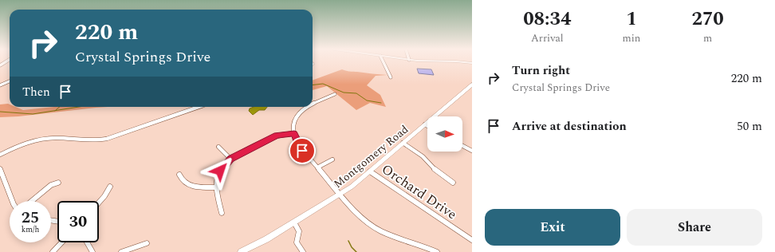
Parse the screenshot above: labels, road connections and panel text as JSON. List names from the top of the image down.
{
  "streets": {
    "main road": ["Montgomery Road"],
    "street": ["Orchard Drive"]
  },
  "crossings": [
    ["Montgomery Road", "Orchard Drive"]
  ],
  "north": "right",
  "page": {
    "eta": [
      "08:34",
      "Arrival",
      "1",
      "min",
      "270",
      "m"
    ],
    "turn": ["220 m", "Crystal Springs Drive"],
    "list": [
      {
        "name": "Turn right",
        "note": "Crystal Springs Drive",
        "value": "220 m"
      },
      {
        "name": "Arrive at destination",
        "value": "50 m"
      }
    ],
    "then": "Then",
    "speed": "25 km/h",
    "limit": "30",
    "buttons": ["Exit", "Share"]
  }
}
